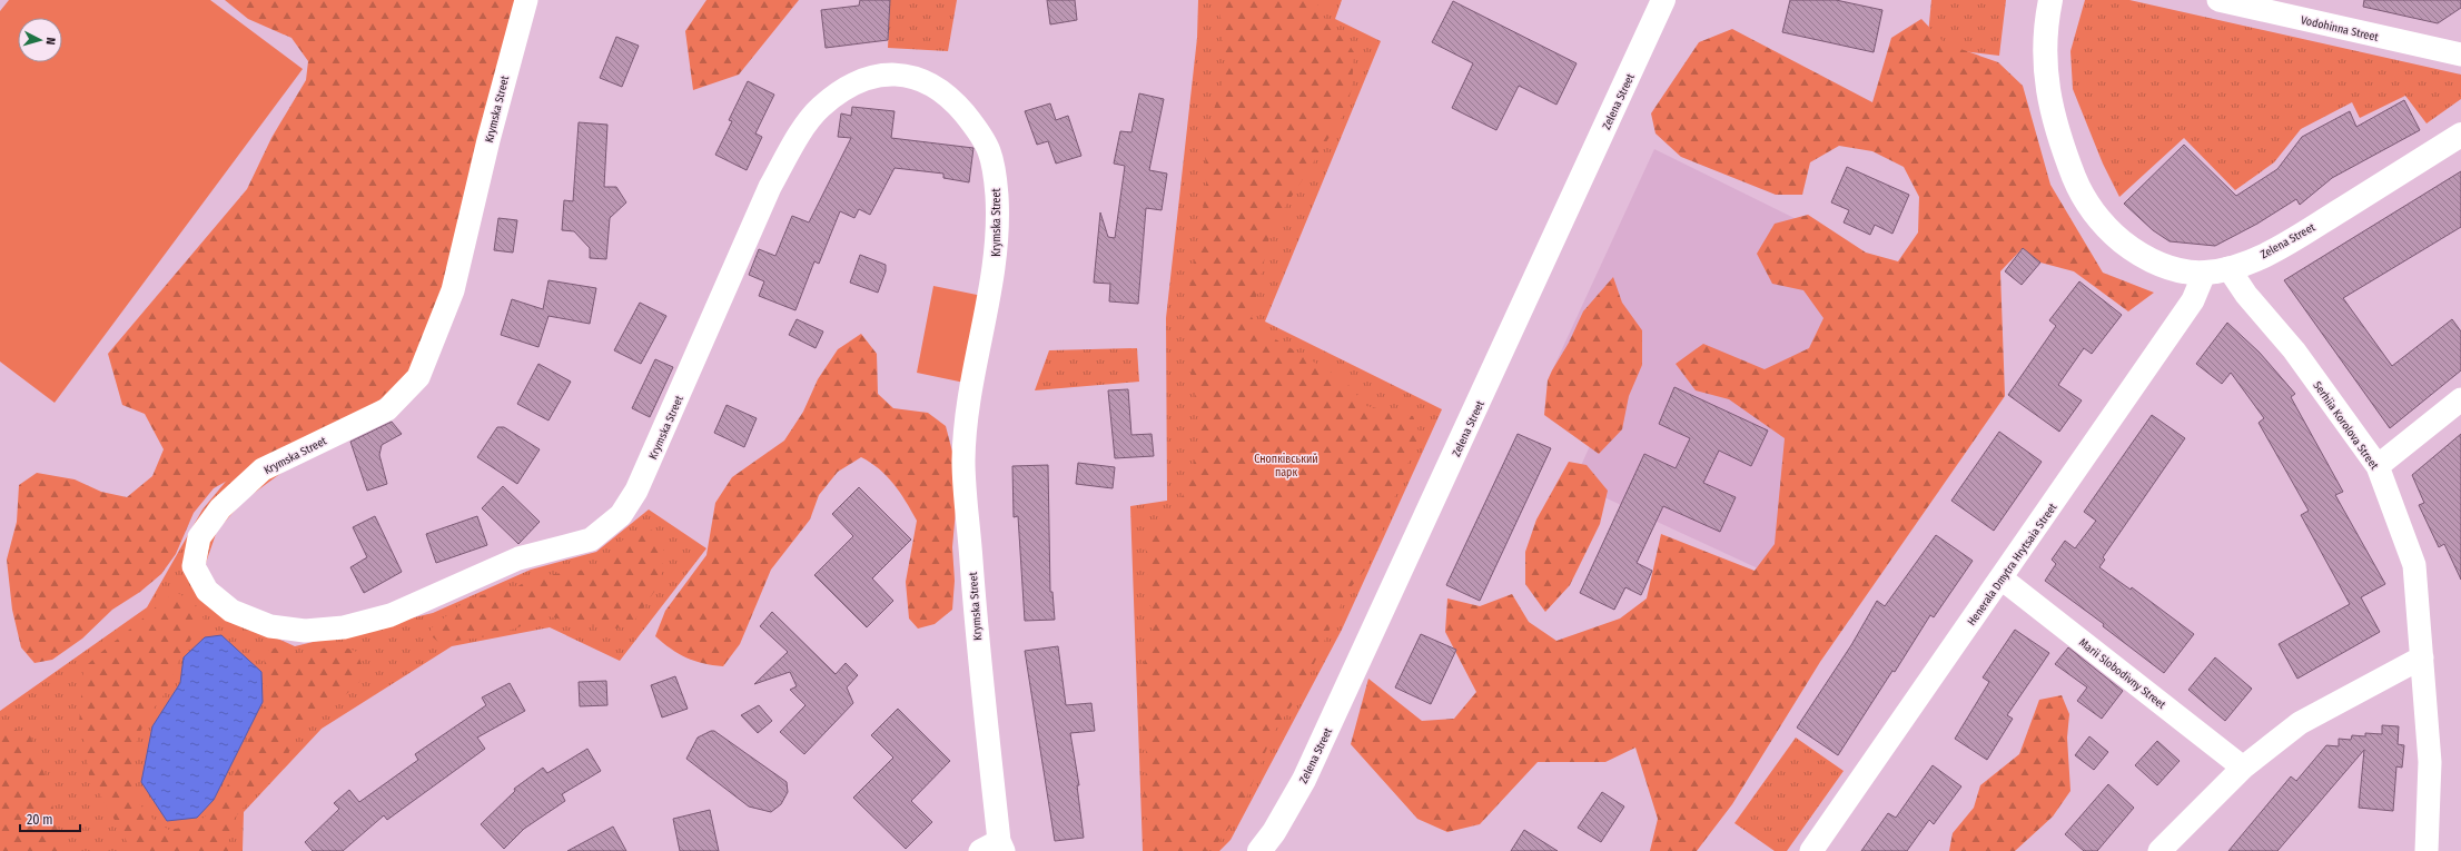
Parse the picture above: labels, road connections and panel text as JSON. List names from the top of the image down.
{
  "streets": {
    "main road": ["Zelena Street"],
    "street": [
      "Vodohinna Street",
      "Krymska Street",
      "Serhiia Korolova Street",
      "Henerala Dmytra Hrytsaia Street",
      "Marii Slobodivny Street"
    ]
  },
  "crossings": [
    ["Zelena Street", "Serhiia Korolova Street"],
    ["Zelena Street", "Henerala Dmytra Hrytsaia Street"],
    ["Henerala Dmytra Hrytsaia Street", "Marii Slobodivny Street"]
  ],
  "parks": ["Снопківський парк"],
  "scale_bar": "20 m",
  "north": "right"
}
